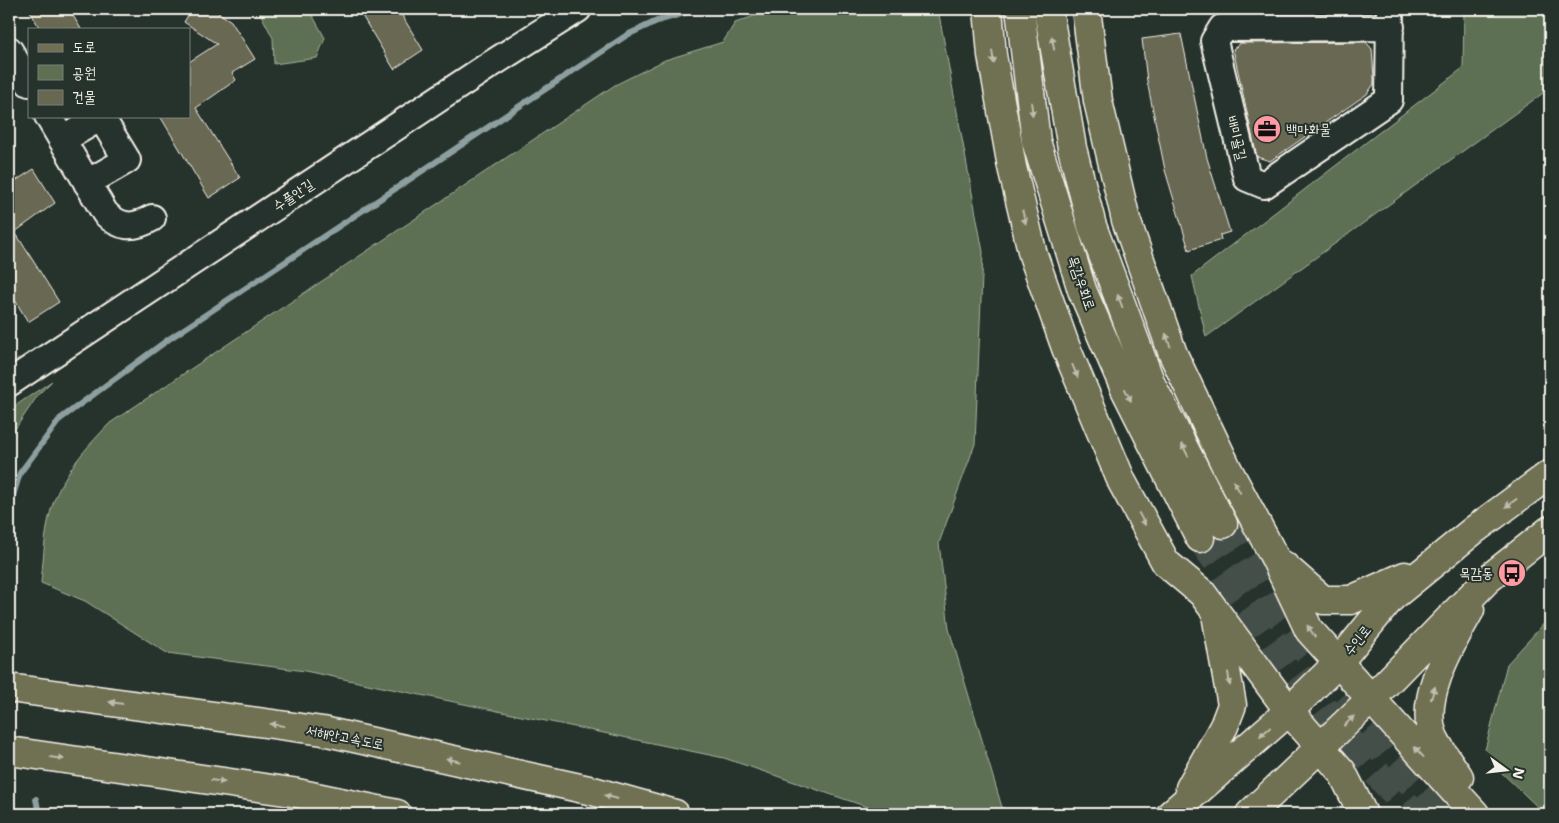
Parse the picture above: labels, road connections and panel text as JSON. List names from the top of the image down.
{
  "streets": {
    "main road": ["목감우회로", "수인로", "서해안고속도로"],
    "street": ["배미골길", "수풀안길"]
  },
  "places": {
    "office": ["백마화물"],
    "bus stop": ["목감동"]
  },
  "legend": ["도로", "공원", "건물"],
  "north": "right"
}
